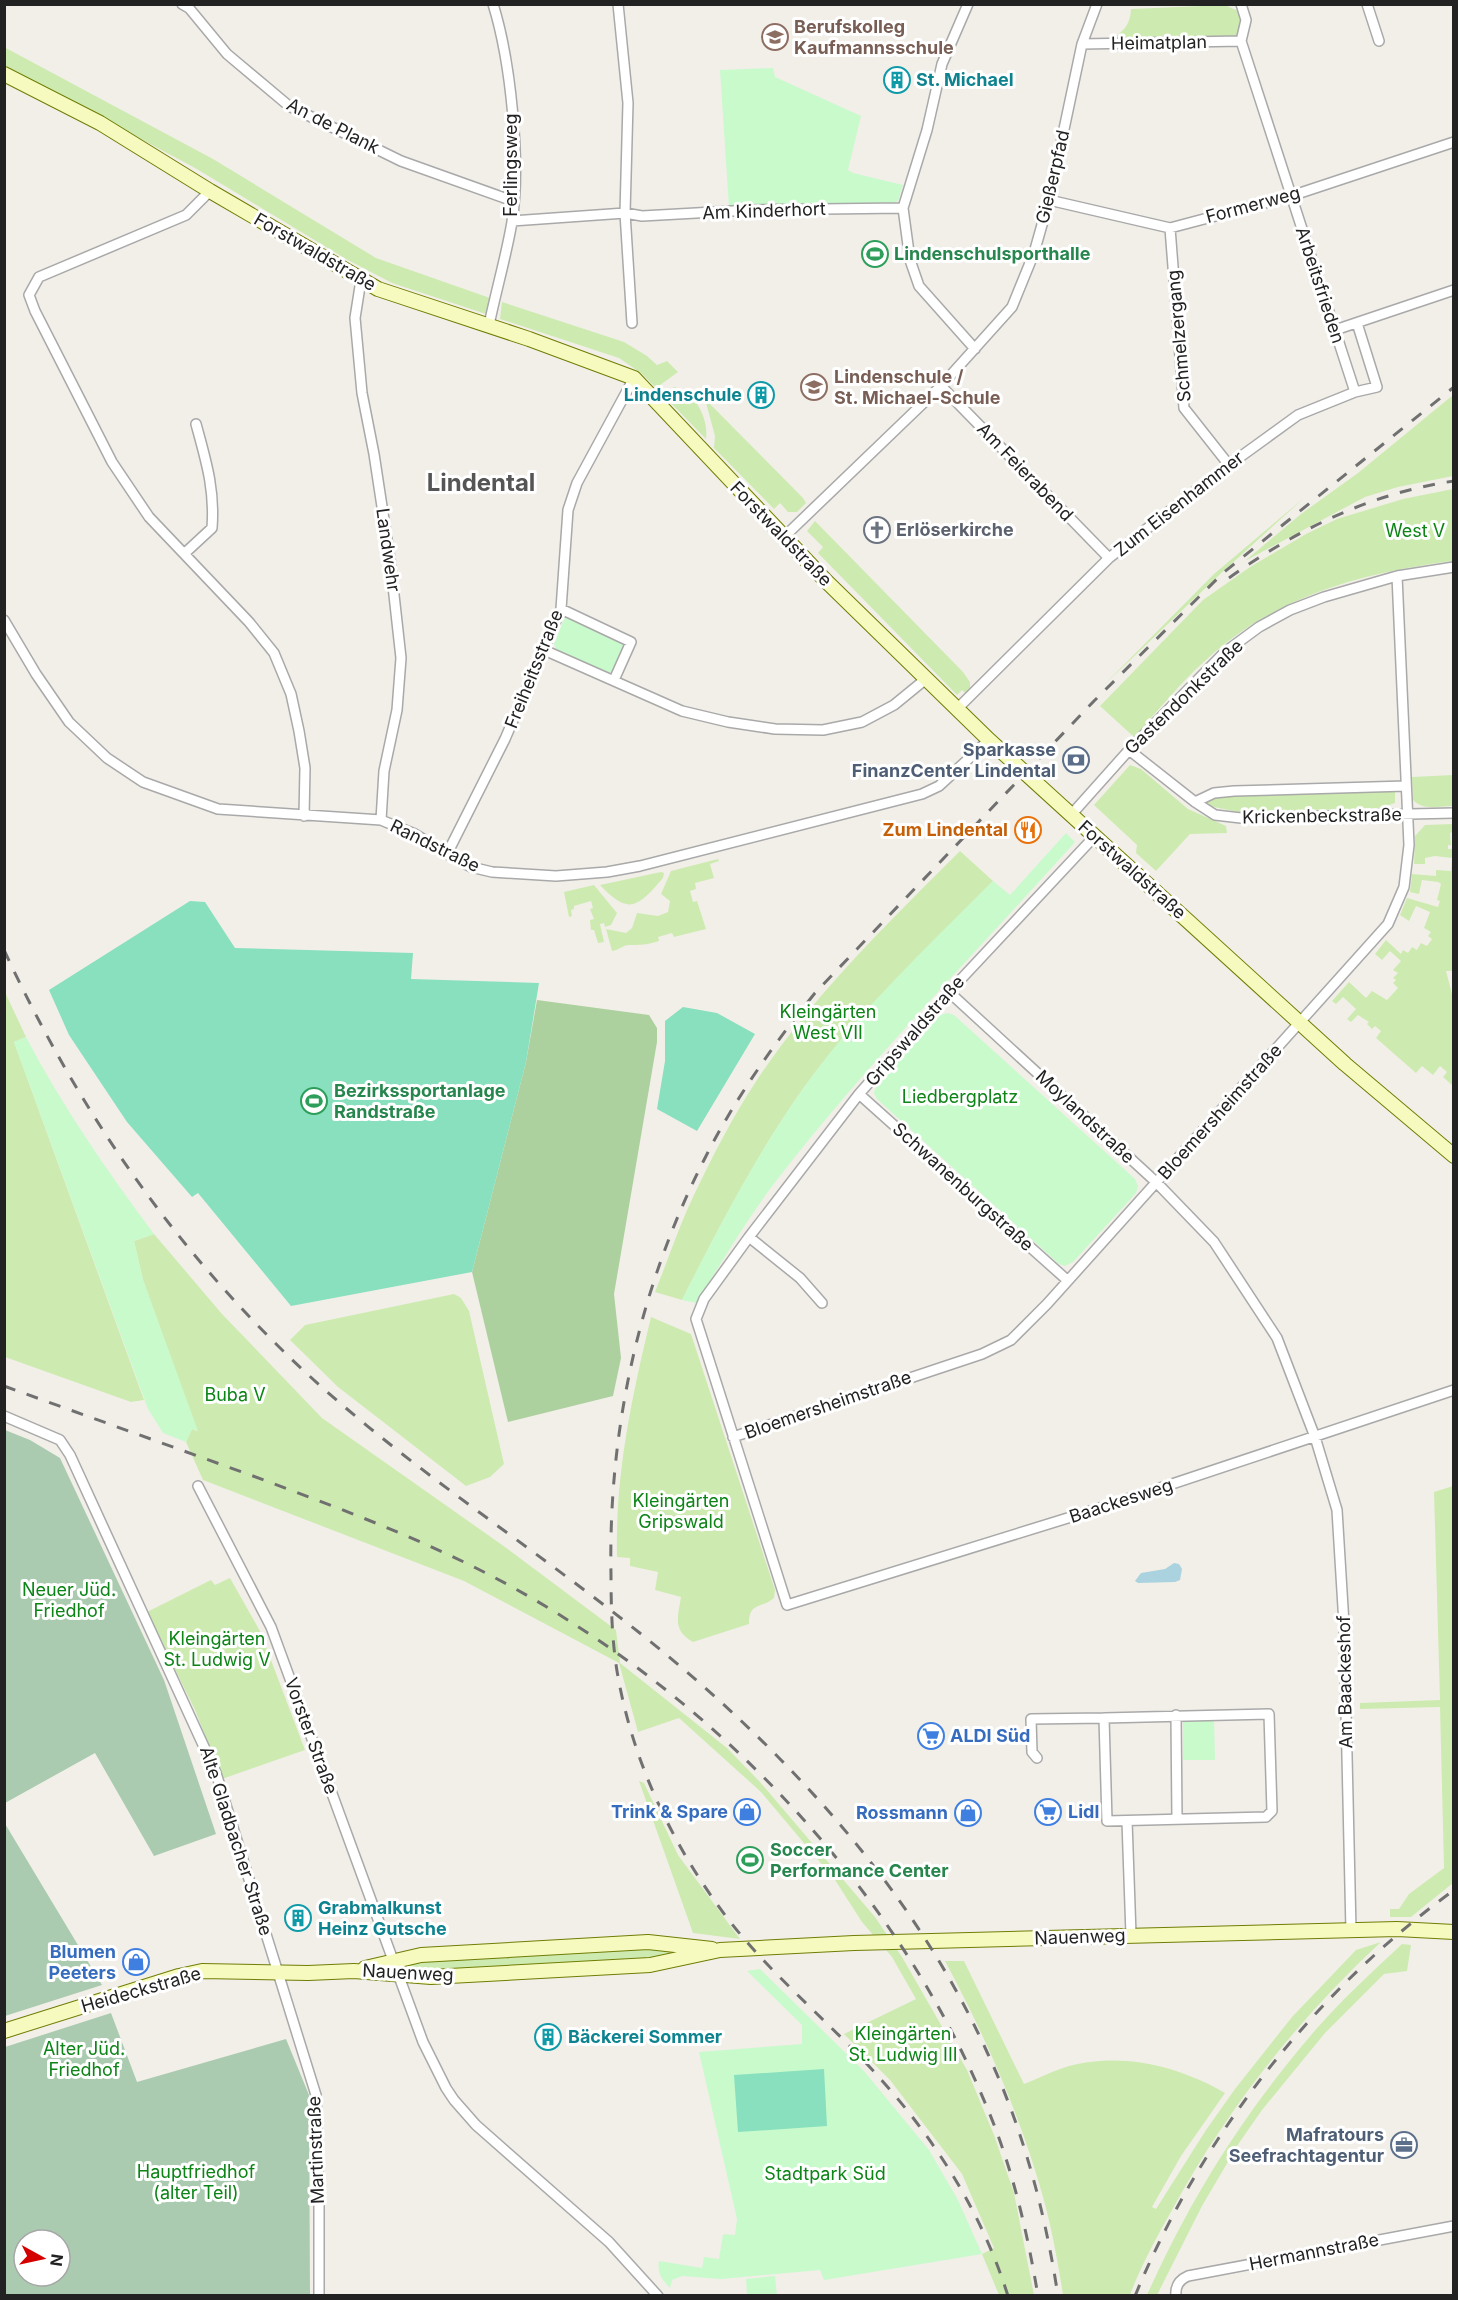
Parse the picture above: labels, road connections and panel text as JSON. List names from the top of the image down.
{
  "streets": {
    "street": [
      "Heimatplan",
      "An de Plank",
      "Ferlingsweg",
      "Gießerpfad",
      "Formerweg",
      "Am Kinderhort",
      "Forstwaldstraße",
      "Arbeitsfrieden",
      "Schmelzergang",
      "Am Feierabend",
      "Zum Eisenhammer",
      "Landwehr",
      "Freiheitsstraße",
      "Gastendonkstraße",
      "Krickenbeckstraße",
      "Randstraße",
      "Gripswaldstraße",
      "Bloemersheimstraße",
      "Moylandstraße",
      "Schwanenburgstraße",
      "Baackesweg",
      "Am Baackeshof",
      "Vorster Straße",
      "Alte Gladbacher Straße",
      "Nauenweg",
      "Heideckstraße",
      "Martinstraße",
      "Hermannstraße"
    ]
  },
  "crossings": [
    ["Heimatplan", "Gießerpfad"],
    ["Heimatplan", "Arbeitsfrieden"],
    ["An de Plank", "Ferlingsweg"],
    ["Ferlingsweg", "Forstwaldstraße"],
    ["Gießerpfad", "Formerweg"],
    ["Gießerpfad", "Forstwaldstraße"],
    ["Gießerpfad", "Am Feierabend"],
    ["Formerweg", "Arbeitsfrieden"],
    ["Formerweg", "Schmelzergang"],
    ["Forstwaldstraße", "Zum Eisenhammer"],
    ["Forstwaldstraße", "Landwehr"],
    ["Forstwaldstraße", "Freiheitsstraße"],
    ["Forstwaldstraße", "Gastendonkstraße"],
    ["Forstwaldstraße", "Randstraße"],
    ["Forstwaldstraße", "Gripswaldstraße"],
    ["Forstwaldstraße", "Bloemersheimstraße"],
    ["Arbeitsfrieden", "Zum Eisenhammer"],
    ["Schmelzergang", "Zum Eisenhammer"],
    ["Am Feierabend", "Zum Eisenhammer"],
    ["Landwehr", "Randstraße"],
    ["Freiheitsstraße", "Randstraße"],
    ["Gastendonkstraße", "Krickenbeckstraße"],
    ["Gastendonkstraße", "Bloemersheimstraße"],
    ["Krickenbeckstraße", "Bloemersheimstraße"],
    ["Gripswaldstraße", "Bloemersheimstraße"],
    ["Gripswaldstraße", "Moylandstraße"],
    ["Gripswaldstraße", "Schwanenburgstraße"],
    ["Gripswaldstraße", "Baackesweg"],
    ["Bloemersheimstraße", "Moylandstraße"],
    ["Bloemersheimstraße", "Schwanenburgstraße"],
    ["Moylandstraße", "Baackesweg"],
    ["Moylandstraße", "Am Baackeshof"],
    ["Baackesweg", "Am Baackeshof"],
    ["Am Baackeshof", "Nauenweg"],
    ["Vorster Straße", "Nauenweg"],
    ["Alte Gladbacher Straße", "Heideckstraße"],
    ["Alte Gladbacher Straße", "Martinstraße"],
    ["Nauenweg", "Heideckstraße"],
    ["Heideckstraße", "Martinstraße"]
  ],
  "districts": ["Lindental"],
  "parks": [
    "West V",
    "Kleingärten West VII",
    "Liedbergplatz",
    "Buba V",
    "Kleingärten Gripswald",
    "Neuer Jüd. Friedhof",
    "Kleingärten St. Ludwig V",
    "Kleingärten St. Ludwig III",
    "Alter Jüd. Friedhof",
    "Hauptfriedhof (alter Teil)",
    "Stadtpark Süd"
  ],
  "places": {
    "school or university": ["Berufskolleg Kaufmannsschule", "Lindenschule / St. Michael-Schule"],
    "building": [
      "St. Michael",
      "Lindenschule",
      "Grabmalkunst Heinz Gutsche",
      "Bäckerei Sommer"
    ],
    "sports": ["Lindenschulsporthalle", "Bezirkssportanlage Randstraße", "Soccer Performance Center"],
    "church": ["Erlöserkirche"],
    "bank": ["Sparkasse FinanzCenter Lindental"],
    "restaurant": ["Zum Lindental"],
    "supermarket": ["ALDI Süd", "Lidl"],
    "shop": ["Trink & Spare", "Rossmann", "Blumen Peeters"],
    "office": ["Mafratours Seefrachtagentur"]
  },
  "north": "right"
}
